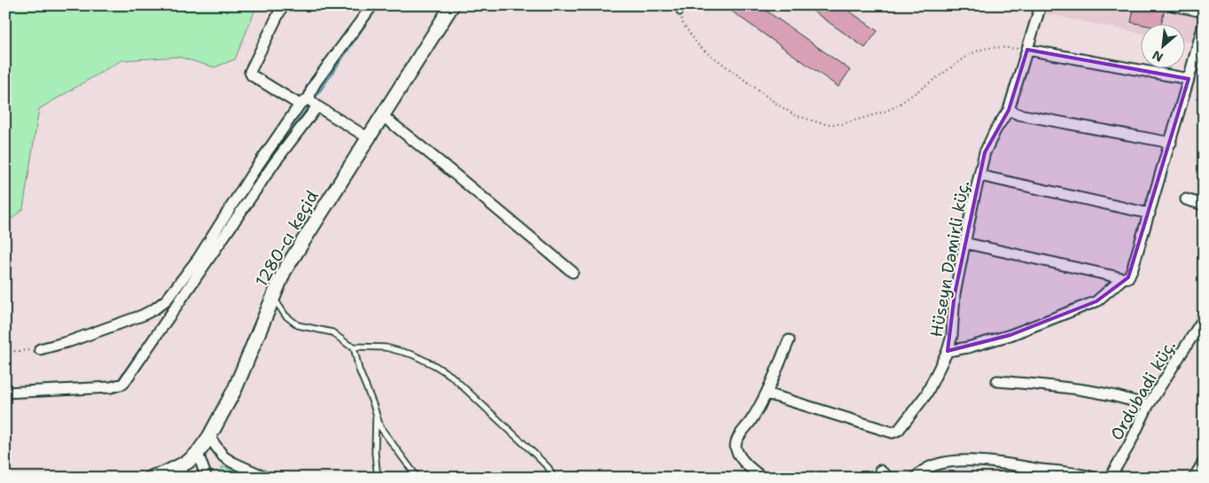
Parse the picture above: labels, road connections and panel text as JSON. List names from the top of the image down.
{
  "streets": {
    "street": ["1280-cı keçid", "Hüseyn Dəmirli küç.", "Ordubadi küç."]
  },
  "north": "bottom left"
}
